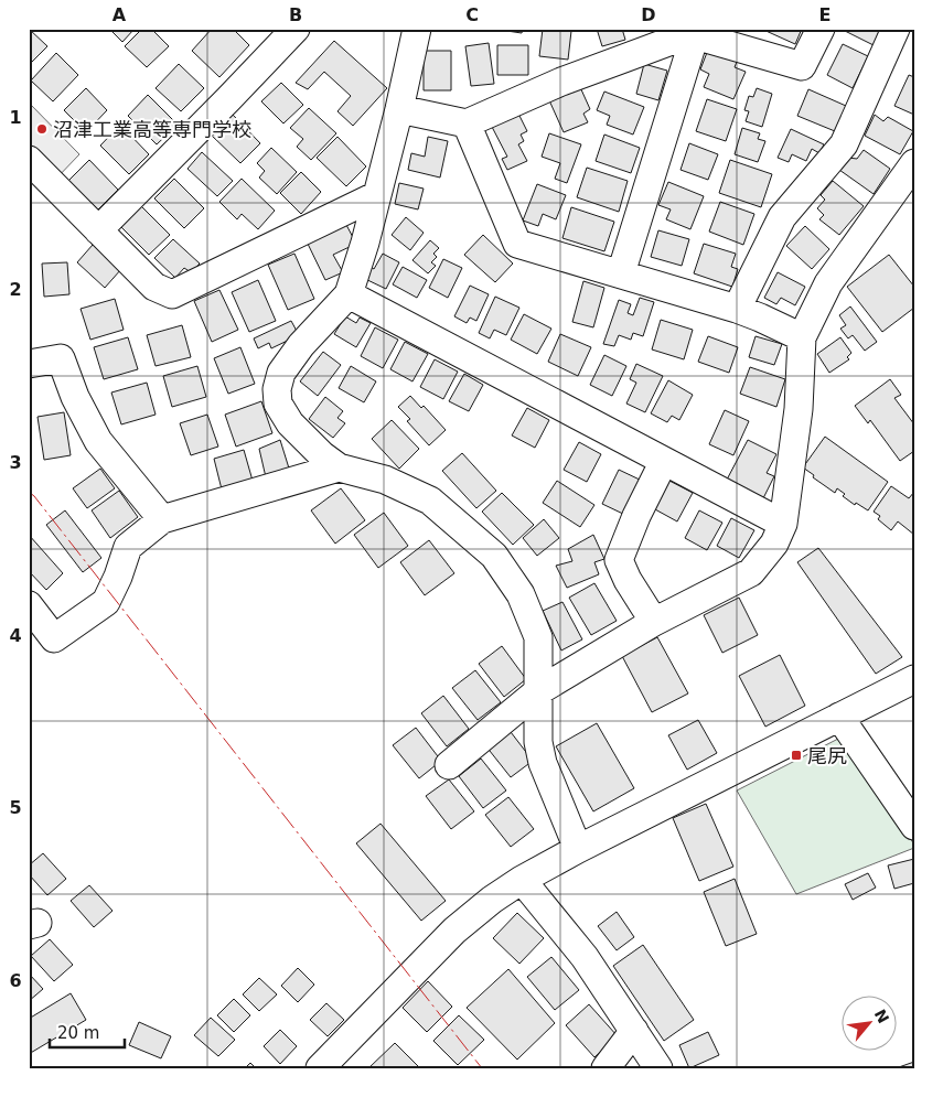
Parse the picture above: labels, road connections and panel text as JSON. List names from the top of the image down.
{
  "places": {
    "other": ["沼津工業高等専門学校"],
    "transit": ["尾尻"]
  },
  "scale_bar": "20 m",
  "north": "top right",
  "grid": {
    "columns": [
      "A",
      "B",
      "C",
      "D",
      "E"
    ],
    "rows": [
      "1",
      "2",
      "3",
      "4",
      "5",
      "6"
    ]
  }
}
